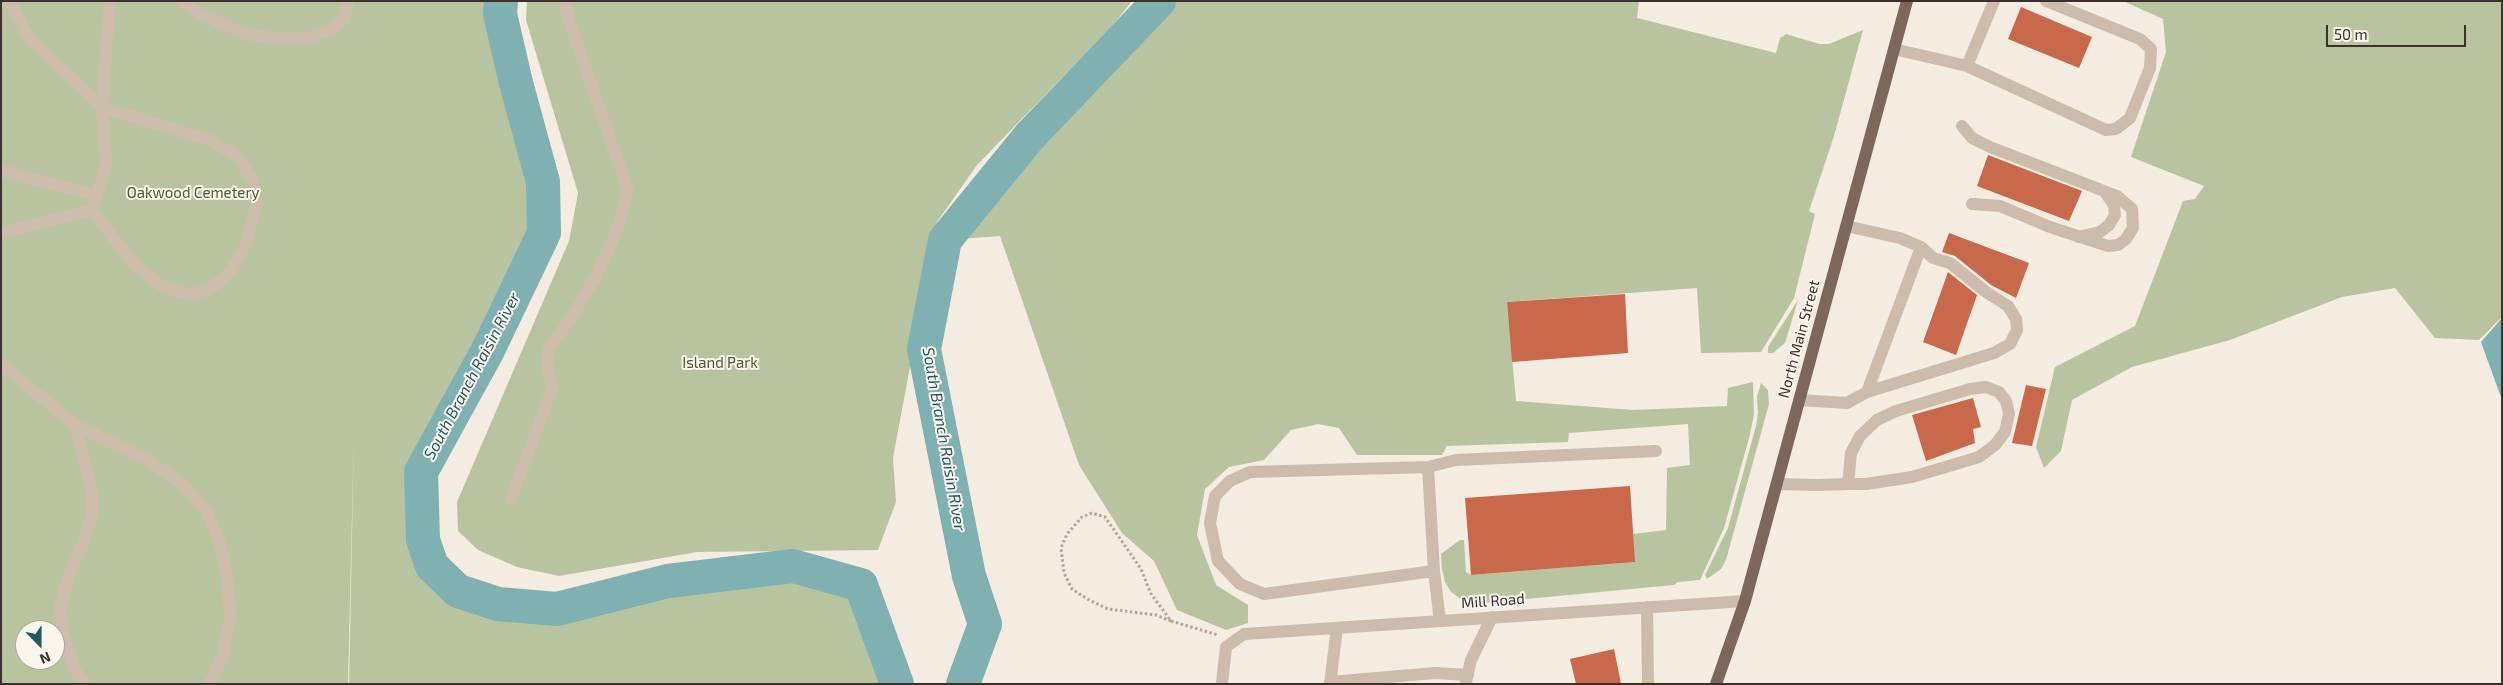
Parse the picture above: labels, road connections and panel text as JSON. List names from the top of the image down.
{
  "streets": {
    "main road": ["North Main Street"],
    "street": ["Mill Road"]
  },
  "crossings": [
    ["North Main Street", "Mill Road"]
  ],
  "water": ["South Branch Raisin River"],
  "parks": ["Oakwood Cemetery", "Island Park"],
  "scale_bar": "50 m",
  "north": "bottom"
}
